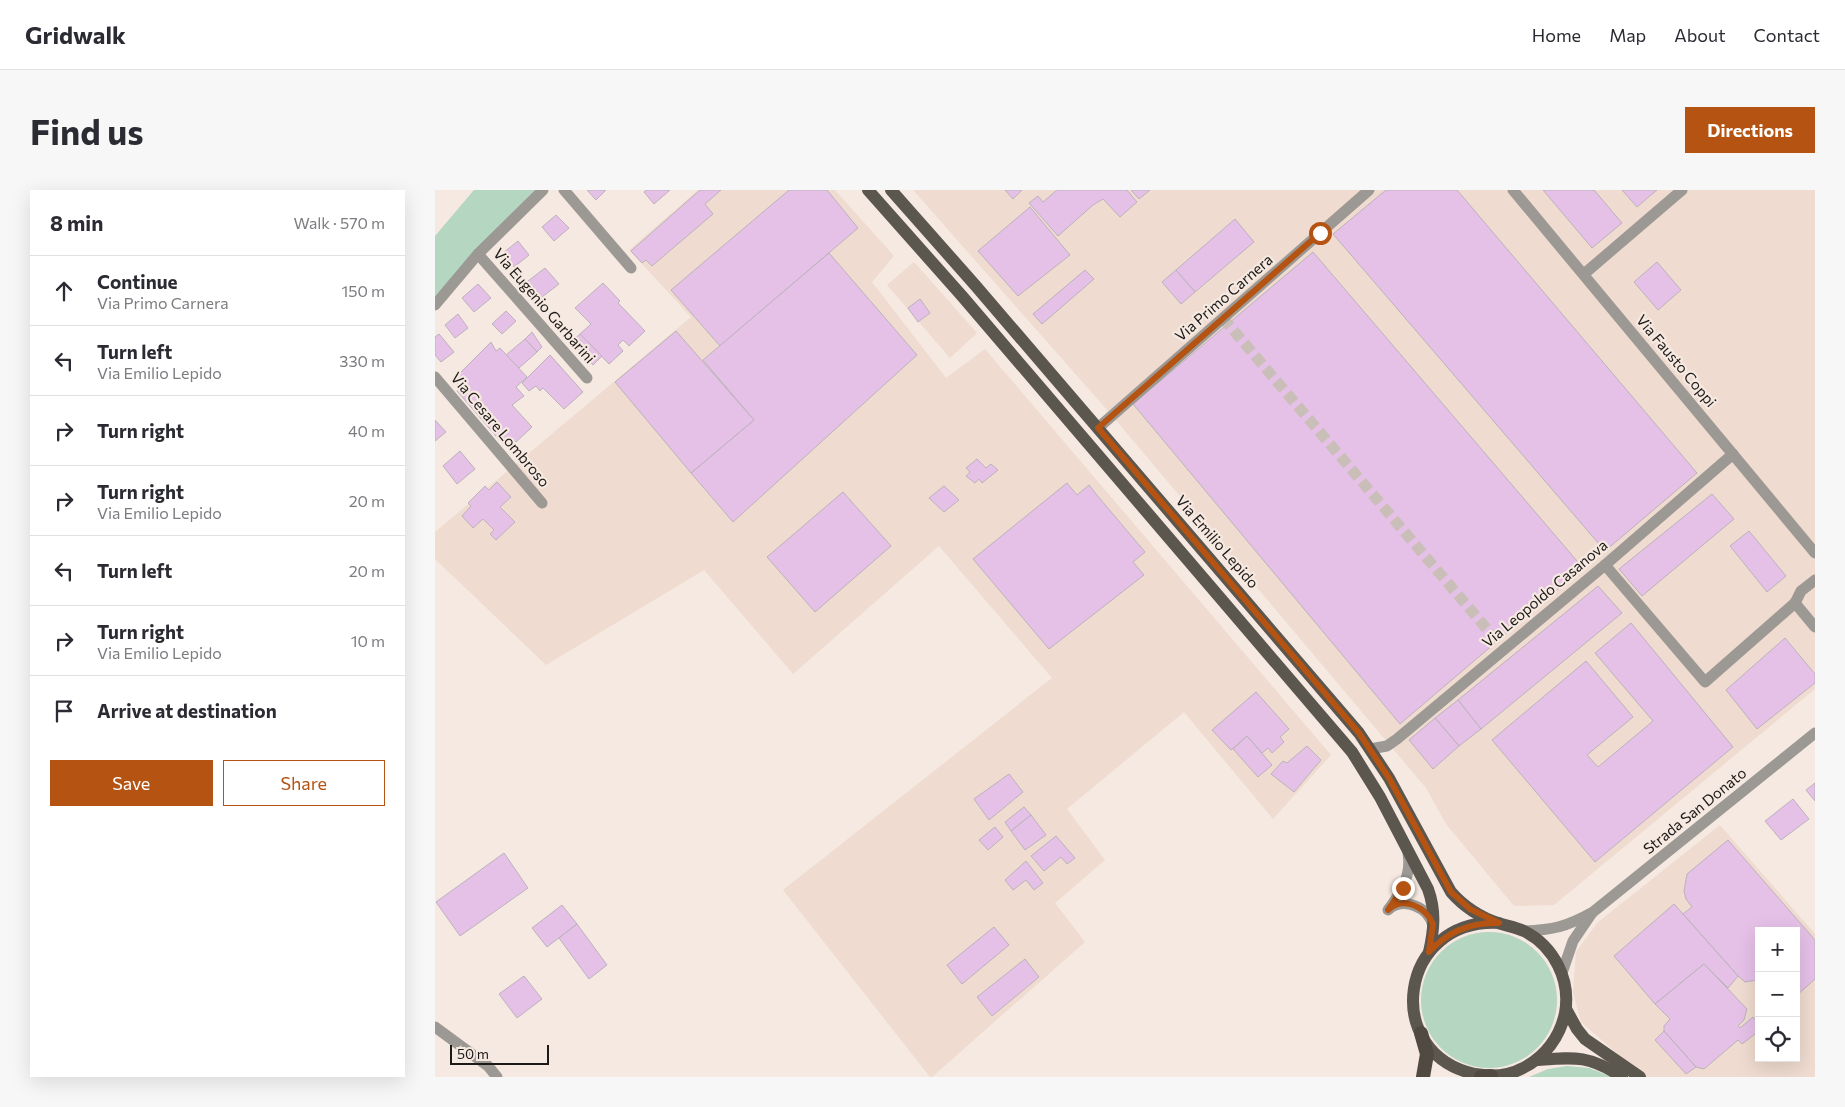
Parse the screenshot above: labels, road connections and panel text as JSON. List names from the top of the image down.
{
  "streets": {
    "main road": ["Via Emilio Lepido"],
    "street": [
      "Via Primo Carnera",
      "Via Eugenio Garbarini",
      "Via Fausto Coppi",
      "Via Cesare Lombroso",
      "Via Leopoldo Casanova",
      "Strada San Donato"
    ]
  },
  "crossings": [
    ["Via Primo Carnera", "Via Emilio Lepido"],
    ["Via Fausto Coppi", "Via Leopoldo Casanova"],
    ["Via Emilio Lepido", "Via Leopoldo Casanova"],
    ["Via Emilio Lepido", "Strada San Donato"]
  ],
  "scale_bar": "50 m",
  "page": {
    "header": "Gridwalk",
    "nav": [
      "Home",
      "Map",
      "About",
      "Contact"
    ],
    "buttons": [
      "Directions",
      ["Save", "Share"]
    ],
    "title": "Find us",
    "heading": ["8 min", "Walk · 570 m"],
    "list": [
      ["Continue", "Via Primo Carnera", "150 m"],
      ["Turn left", "Via Emilio Lepido", "330 m"],
      ["Turn right", "40 m"],
      ["Turn right", "Via Emilio Lepido", "20 m"],
      ["Turn left", "20 m"],
      ["Turn right", "Via Emilio Lepido", "10 m"],
      "Arrive at destination"
    ],
    "map_buttons": ["+", "−"],
    "scale": "50 m"
  }
}
